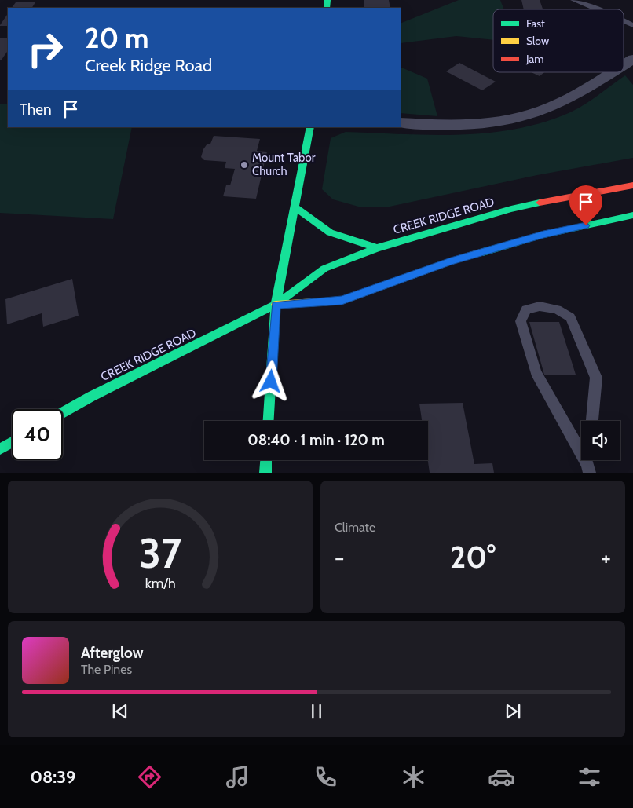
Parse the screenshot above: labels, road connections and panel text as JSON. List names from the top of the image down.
{
  "streets": {
    "main road": ["CREEK RIDGE ROAD"]
  },
  "places": ["Mount Tabor Church"],
  "legend": ["Fast", "Slow", "Jam"],
  "page": {
    "turn": ["20 m", "Creek Ridge Road"],
    "then": "Then",
    "limit": "40",
    "trip": "08:40 · 1 min · 120 m",
    "tile": "Climate",
    "heat": ["−", "20°", "+"],
    "song": ["Afterglow", "The Pines"],
    "tabs": "08:39",
    "gauge": ["37", "km/h"]
  }
}
